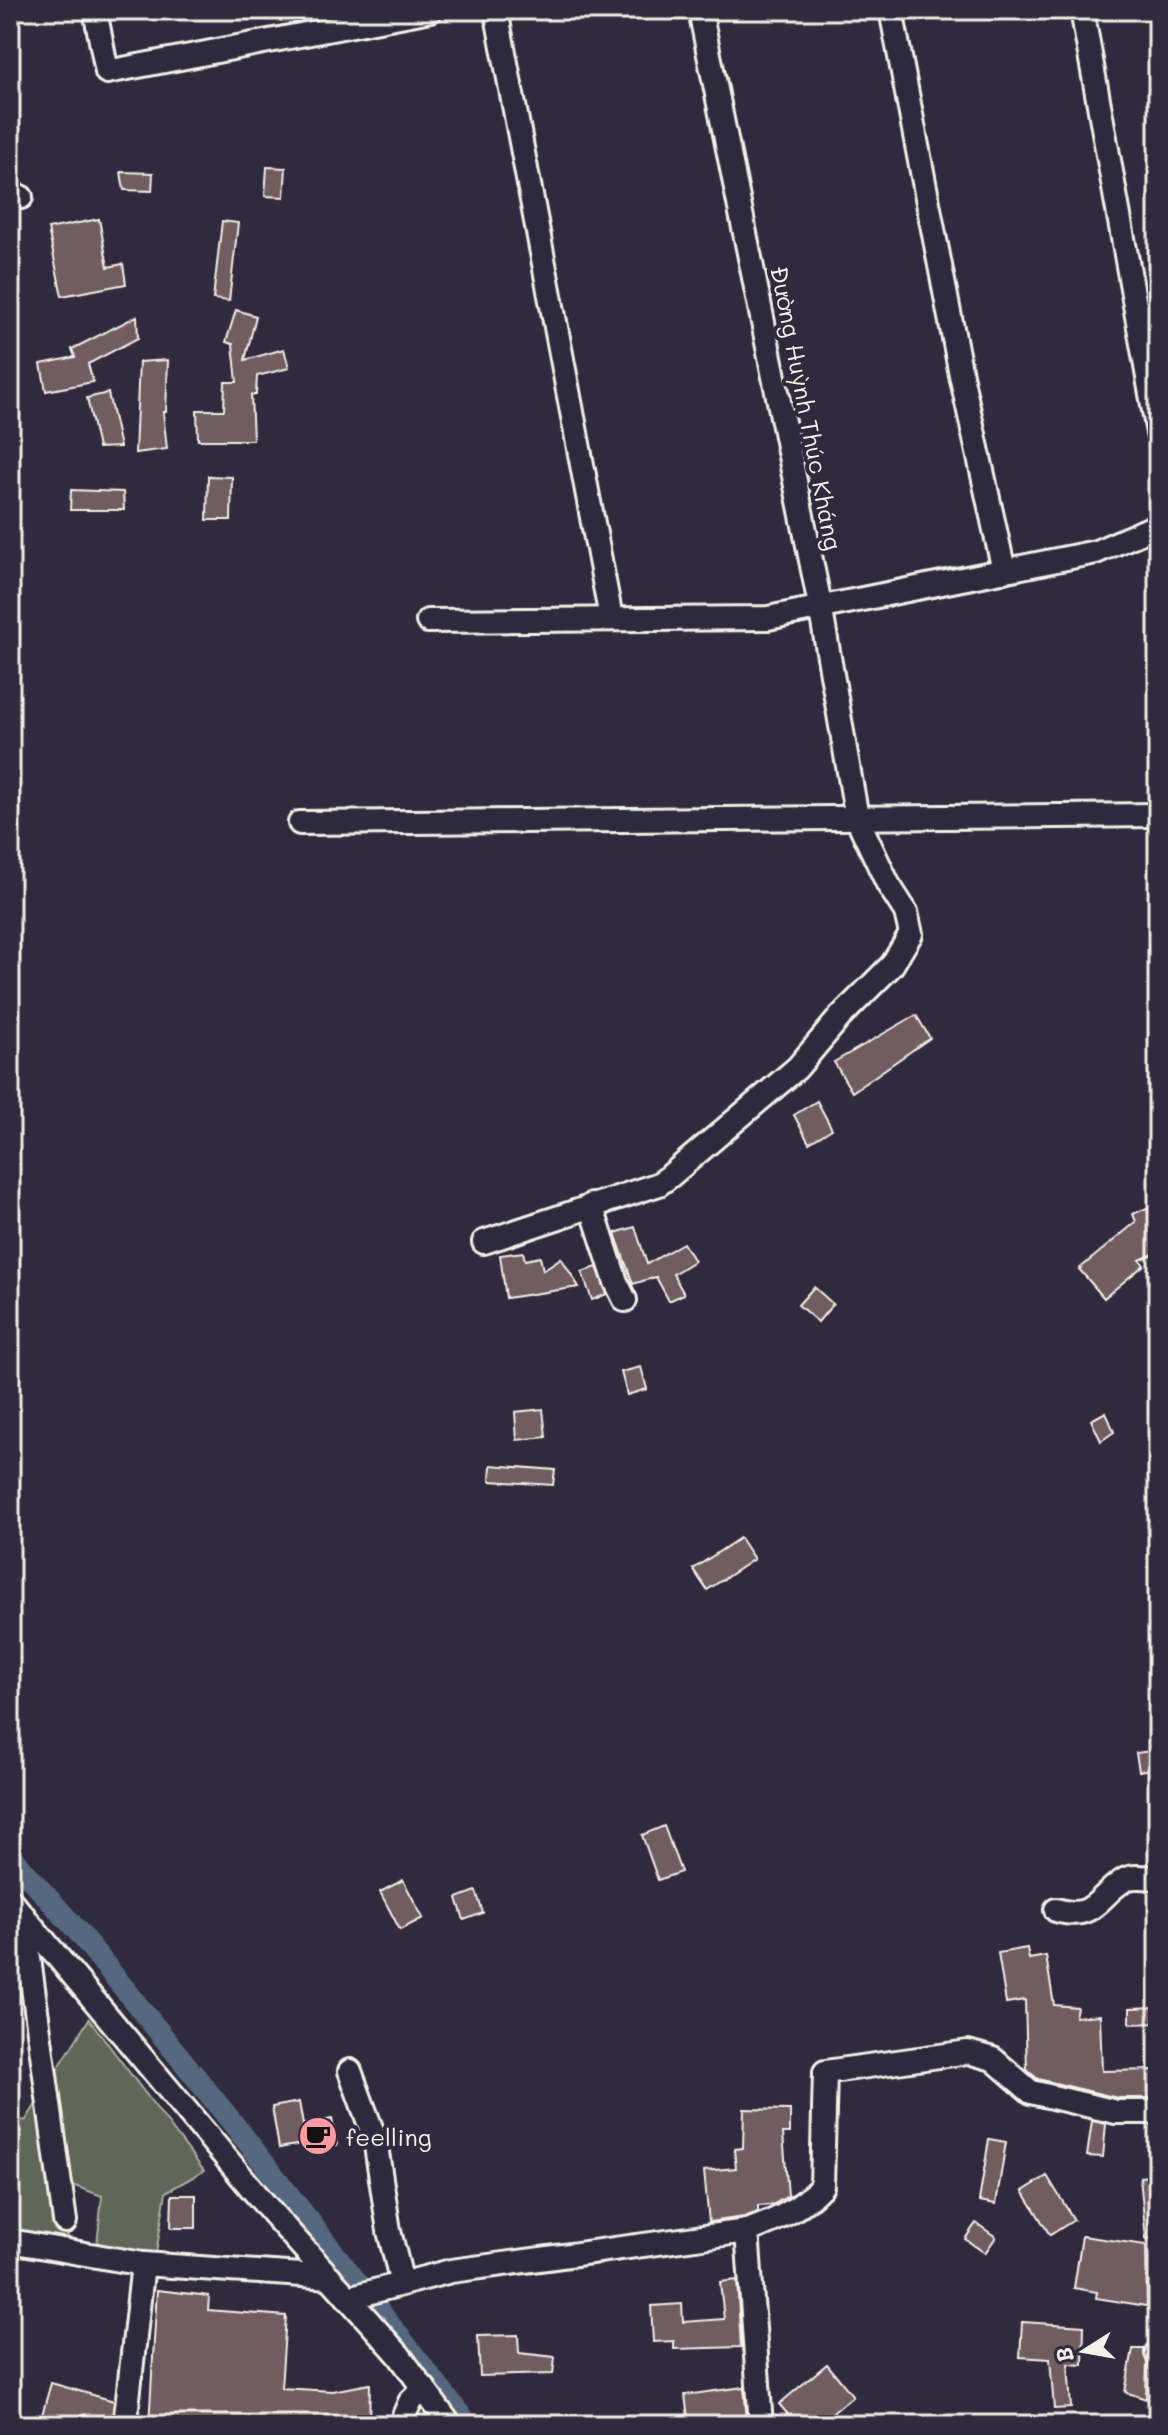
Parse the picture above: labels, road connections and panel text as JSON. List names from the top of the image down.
{
  "streets": {
    "street": ["Đường Huỳnh Thúc Kháng"]
  },
  "places": {
    "cafe": ["feelling"]
  },
  "north": "left"
}
